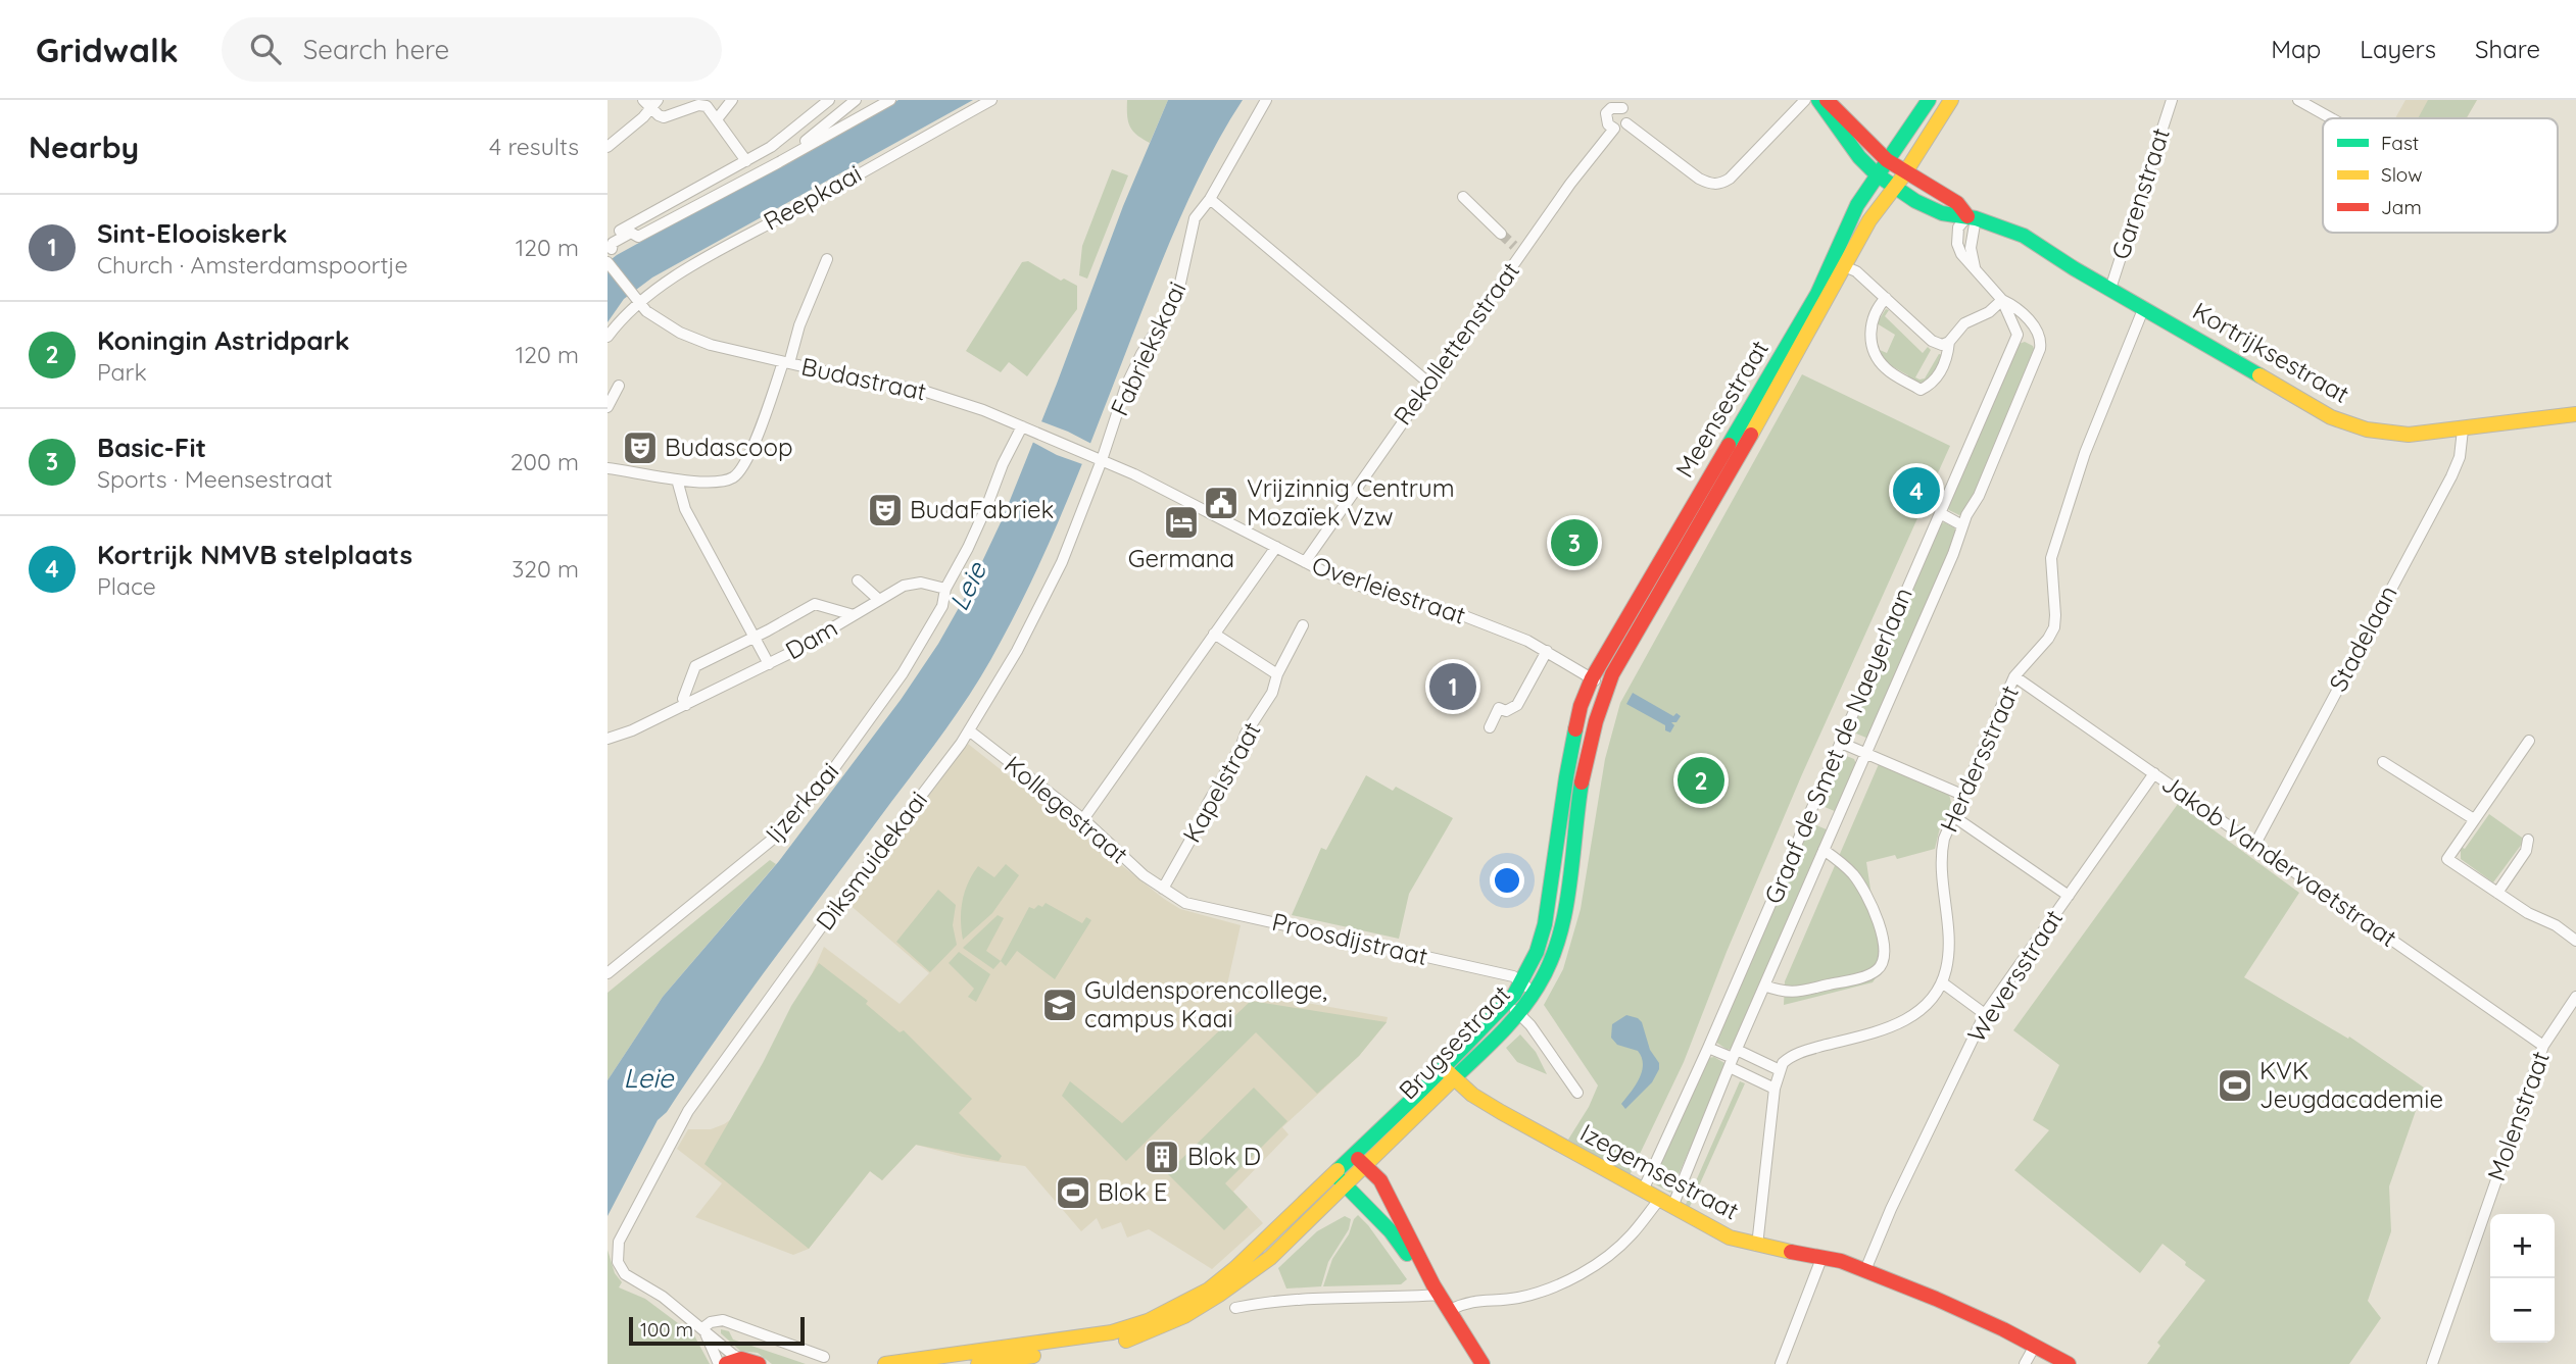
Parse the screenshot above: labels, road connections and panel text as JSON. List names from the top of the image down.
{
  "streets": {
    "main road": [
      "Kortrijksestraat",
      "Meensestraat",
      "Brugsestraat",
      "Izegemsestraat"
    ],
    "street": [
      "Garenstraat",
      "Reepkaai",
      "Rekollettenstraat",
      "Fabriekskaai",
      "Budastraat",
      "Overleiestraat",
      "Stadelaan",
      "Dam",
      "Graaf de Smet de Naeyerlaan",
      "Herdersstraat",
      "Kapelstraat",
      "Ijzerkaai",
      "Kollegestraat",
      "Diksmuidekaai",
      "Jakob Vandervaetstraat",
      "Proosdijstraat",
      "Weversstraat",
      "Molenstraat"
    ]
  },
  "crossings": [
    ["Garenstraat", "Kortrijksestraat"],
    ["Reepkaai", "Budastraat"],
    ["Rekollettenstraat", "Overleiestraat"],
    ["Fabriekskaai", "Budastraat"],
    ["Fabriekskaai", "Overleiestraat"],
    ["Fabriekskaai", "Diksmuidekaai"],
    ["Kortrijksestraat", "Meensestraat"],
    ["Kortrijksestraat", "Stadelaan"],
    ["Kortrijksestraat", "Graaf de Smet de Naeyerlaan"],
    ["Kortrijksestraat", "Herdersstraat"],
    ["Budastraat", "Overleiestraat"],
    ["Budastraat", "Diksmuidekaai"],
    ["Meensestraat", "Overleiestraat"],
    ["Meensestraat", "Brugsestraat"],
    ["Overleiestraat", "Diksmuidekaai"],
    ["Overleiestraat", "Brugsestraat"],
    ["Stadelaan", "Jakob Vandervaetstraat"],
    ["Dam", "Ijzerkaai"],
    ["Graaf de Smet de Naeyerlaan", "Izegemsestraat"],
    ["Herdersstraat", "Jakob Vandervaetstraat"],
    ["Kapelstraat", "Kollegestraat"],
    ["Kapelstraat", "Proosdijstraat"],
    ["Kollegestraat", "Diksmuidekaai"],
    ["Kollegestraat", "Proosdijstraat"],
    ["Jakob Vandervaetstraat", "Weversstraat"],
    ["Jakob Vandervaetstraat", "Molenstraat"],
    ["Proosdijstraat", "Brugsestraat"],
    ["Weversstraat", "Izegemsestraat"],
    ["Brugsestraat", "Izegemsestraat"]
  ],
  "water": ["Leie"],
  "places": {
    "theatre": ["Budascoop", "BudaFabriek"],
    "public building": ["Vrijzinnig Centrum Mozaïek Vzw"],
    "hotel": ["Germana"],
    "school or university": ["Guldensporencollege, campus Kaai"],
    "sports": ["KVK Jeugdacademie", "Blok E"],
    "building": ["Blok D"]
  },
  "legend": ["Fast", "Slow", "Jam"],
  "scale_bar": "100 m",
  "page": {
    "header": "Gridwalk",
    "search": "Search here",
    "nav": ["Map", "Layers", "Share"],
    "heading": ["Nearby", "4 results"],
    "list": [
      {
        "mark": "1",
        "name": "Sint-Elooiskerk",
        "note": "Church · Amsterdamspoortje",
        "value": "120 m"
      },
      {
        "mark": "2",
        "name": "Koningin Astridpark",
        "note": "Park",
        "value": "120 m"
      },
      {
        "mark": "3",
        "name": "Basic-Fit",
        "note": "Sports · Meensestraat",
        "value": "200 m"
      },
      {
        "mark": "4",
        "name": "Kortrijk NMVB stelplaats",
        "note": "Place",
        "value": "320 m"
      }
    ],
    "pins": [
      "4",
      "3",
      "1",
      "2"
    ],
    "map_buttons": ["+", "−"],
    "scale": "100 m"
  }
}
